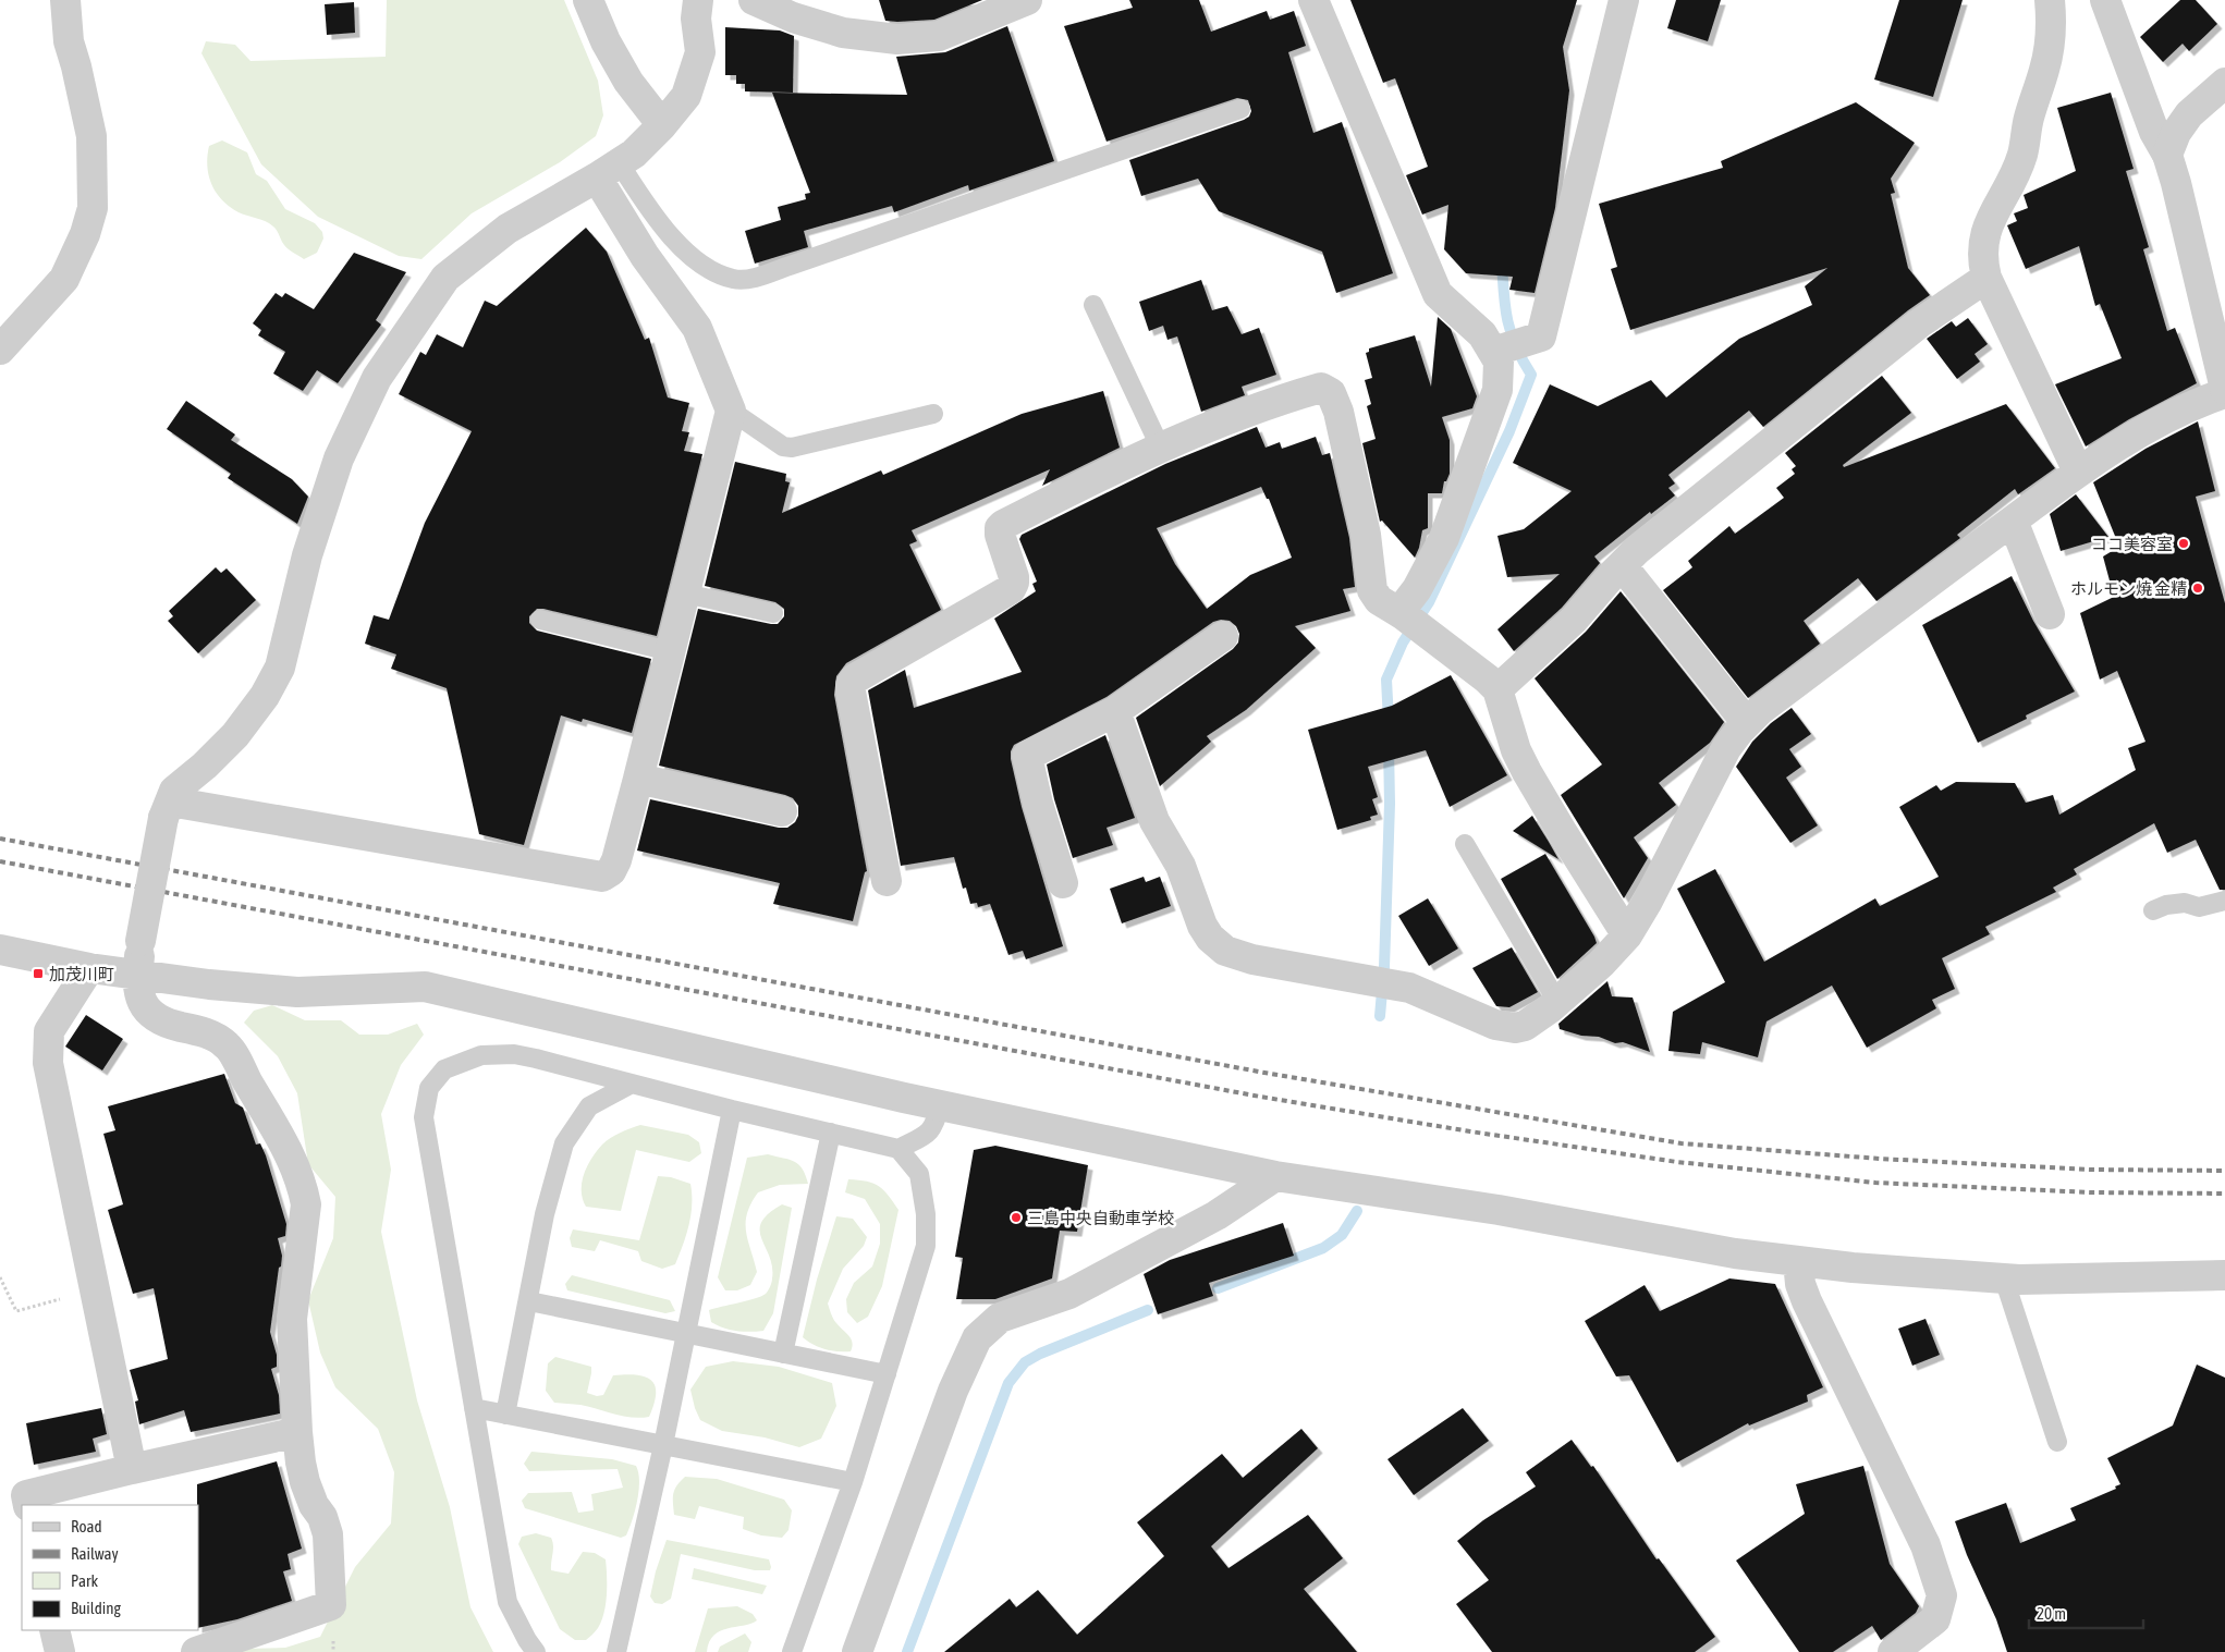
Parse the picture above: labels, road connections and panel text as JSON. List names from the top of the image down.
{
  "places": {
    "other": ["ココ美容室", "ホルモン焼 金精", "三島中央自動車学校"],
    "transit": ["加茂川町"]
  },
  "legend": [
    "Road",
    "Railway",
    "Park",
    "Building"
  ],
  "scale_bar": "20 m"
}
